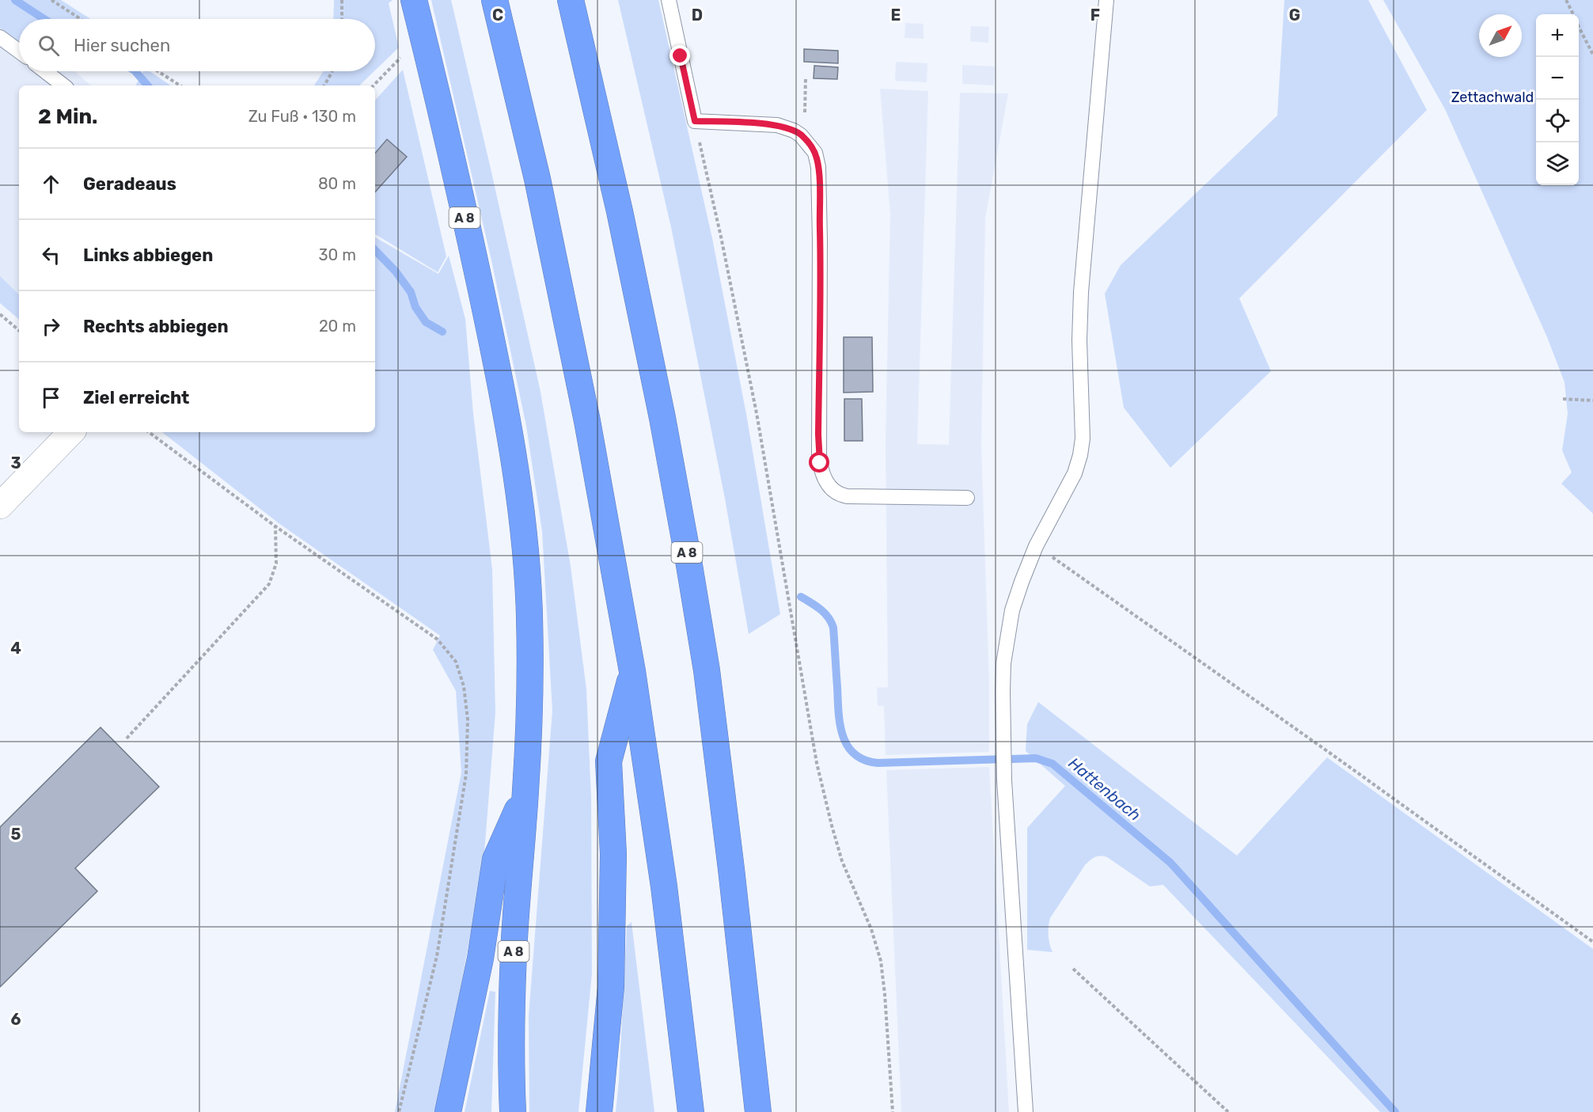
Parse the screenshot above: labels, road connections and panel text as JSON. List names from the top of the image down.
{
  "streets": {
    "highway": ["A 8"]
  },
  "water": ["Hattenbach"],
  "parks": ["Zettachwald"],
  "north": "top right",
  "page": {
    "map_buttons": ["+", "−"],
    "search": "Hier suchen",
    "heading": ["2 Min.", "Zu Fuß · 130 m"],
    "list": [
      ["Geradeaus", "80 m"],
      ["Links abbiegen", "30 m"],
      ["Rechts abbiegen", "20 m"],
      "Ziel erreicht"
    ]
  },
  "grid": {
    "columns": [
      "C",
      "D",
      "E",
      "F",
      "G"
    ],
    "rows": [
      "3",
      "4",
      "5",
      "6"
    ]
  }
}
